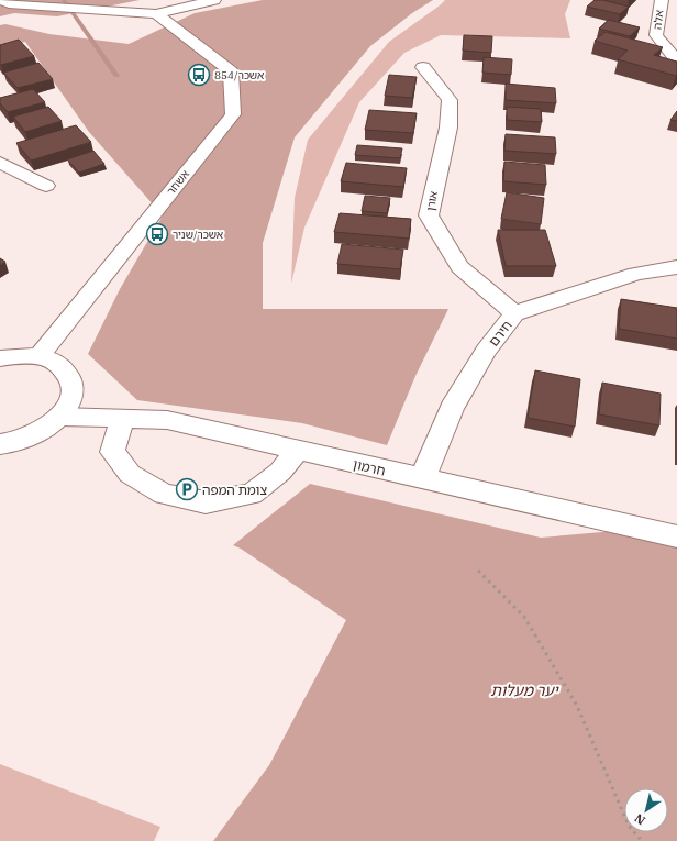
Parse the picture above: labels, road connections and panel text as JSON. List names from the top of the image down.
{
  "streets": {
    "street": [
      "אלה",
      "אשחר",
      "אורן",
      "חירם",
      "חרמון"
    ]
  },
  "crossings": [
    ["אורן", "חירם"],
    ["חירם", "חרמון"]
  ],
  "parks": ["יער מעלות"],
  "places": {
    "bus stop": ["אשכר/854", "אשכר/שניר"],
    "parking": ["צומת המפה"]
  },
  "north": "bottom left"
}
